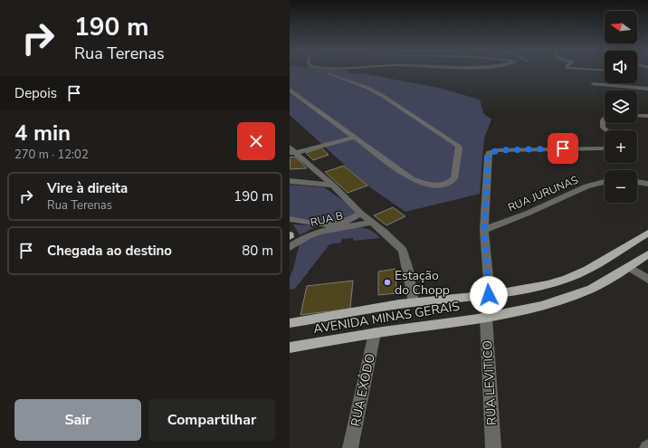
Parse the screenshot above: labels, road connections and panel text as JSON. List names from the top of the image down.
{
  "streets": {
    "main road": ["AVENIDA MINAS GERAIS"],
    "street": [
      "RUA JURUNAS",
      "RUA B",
      "RUA LEVITICO",
      "RUA EXÔDO"
    ]
  },
  "crossings": [
    ["AVENIDA MINAS GERAIS", "RUA LEVITICO"],
    ["AVENIDA MINAS GERAIS", "RUA EXÔDO"]
  ],
  "places": ["Estação do Chopp"],
  "north": "left",
  "page": {
    "turn": ["190 m", "Rua Terenas"],
    "map_buttons": ["+", "−"],
    "then": "Depois",
    "heading": ["4 min", "270 m · 12:02"],
    "list": [
      {
        "name": "Vire à direita",
        "note": "Rua Terenas",
        "value": "190 m"
      },
      {
        "name": "Chegada ao destino",
        "value": "80 m"
      }
    ],
    "buttons": ["Sair", "Compartilhar"]
  }
}
